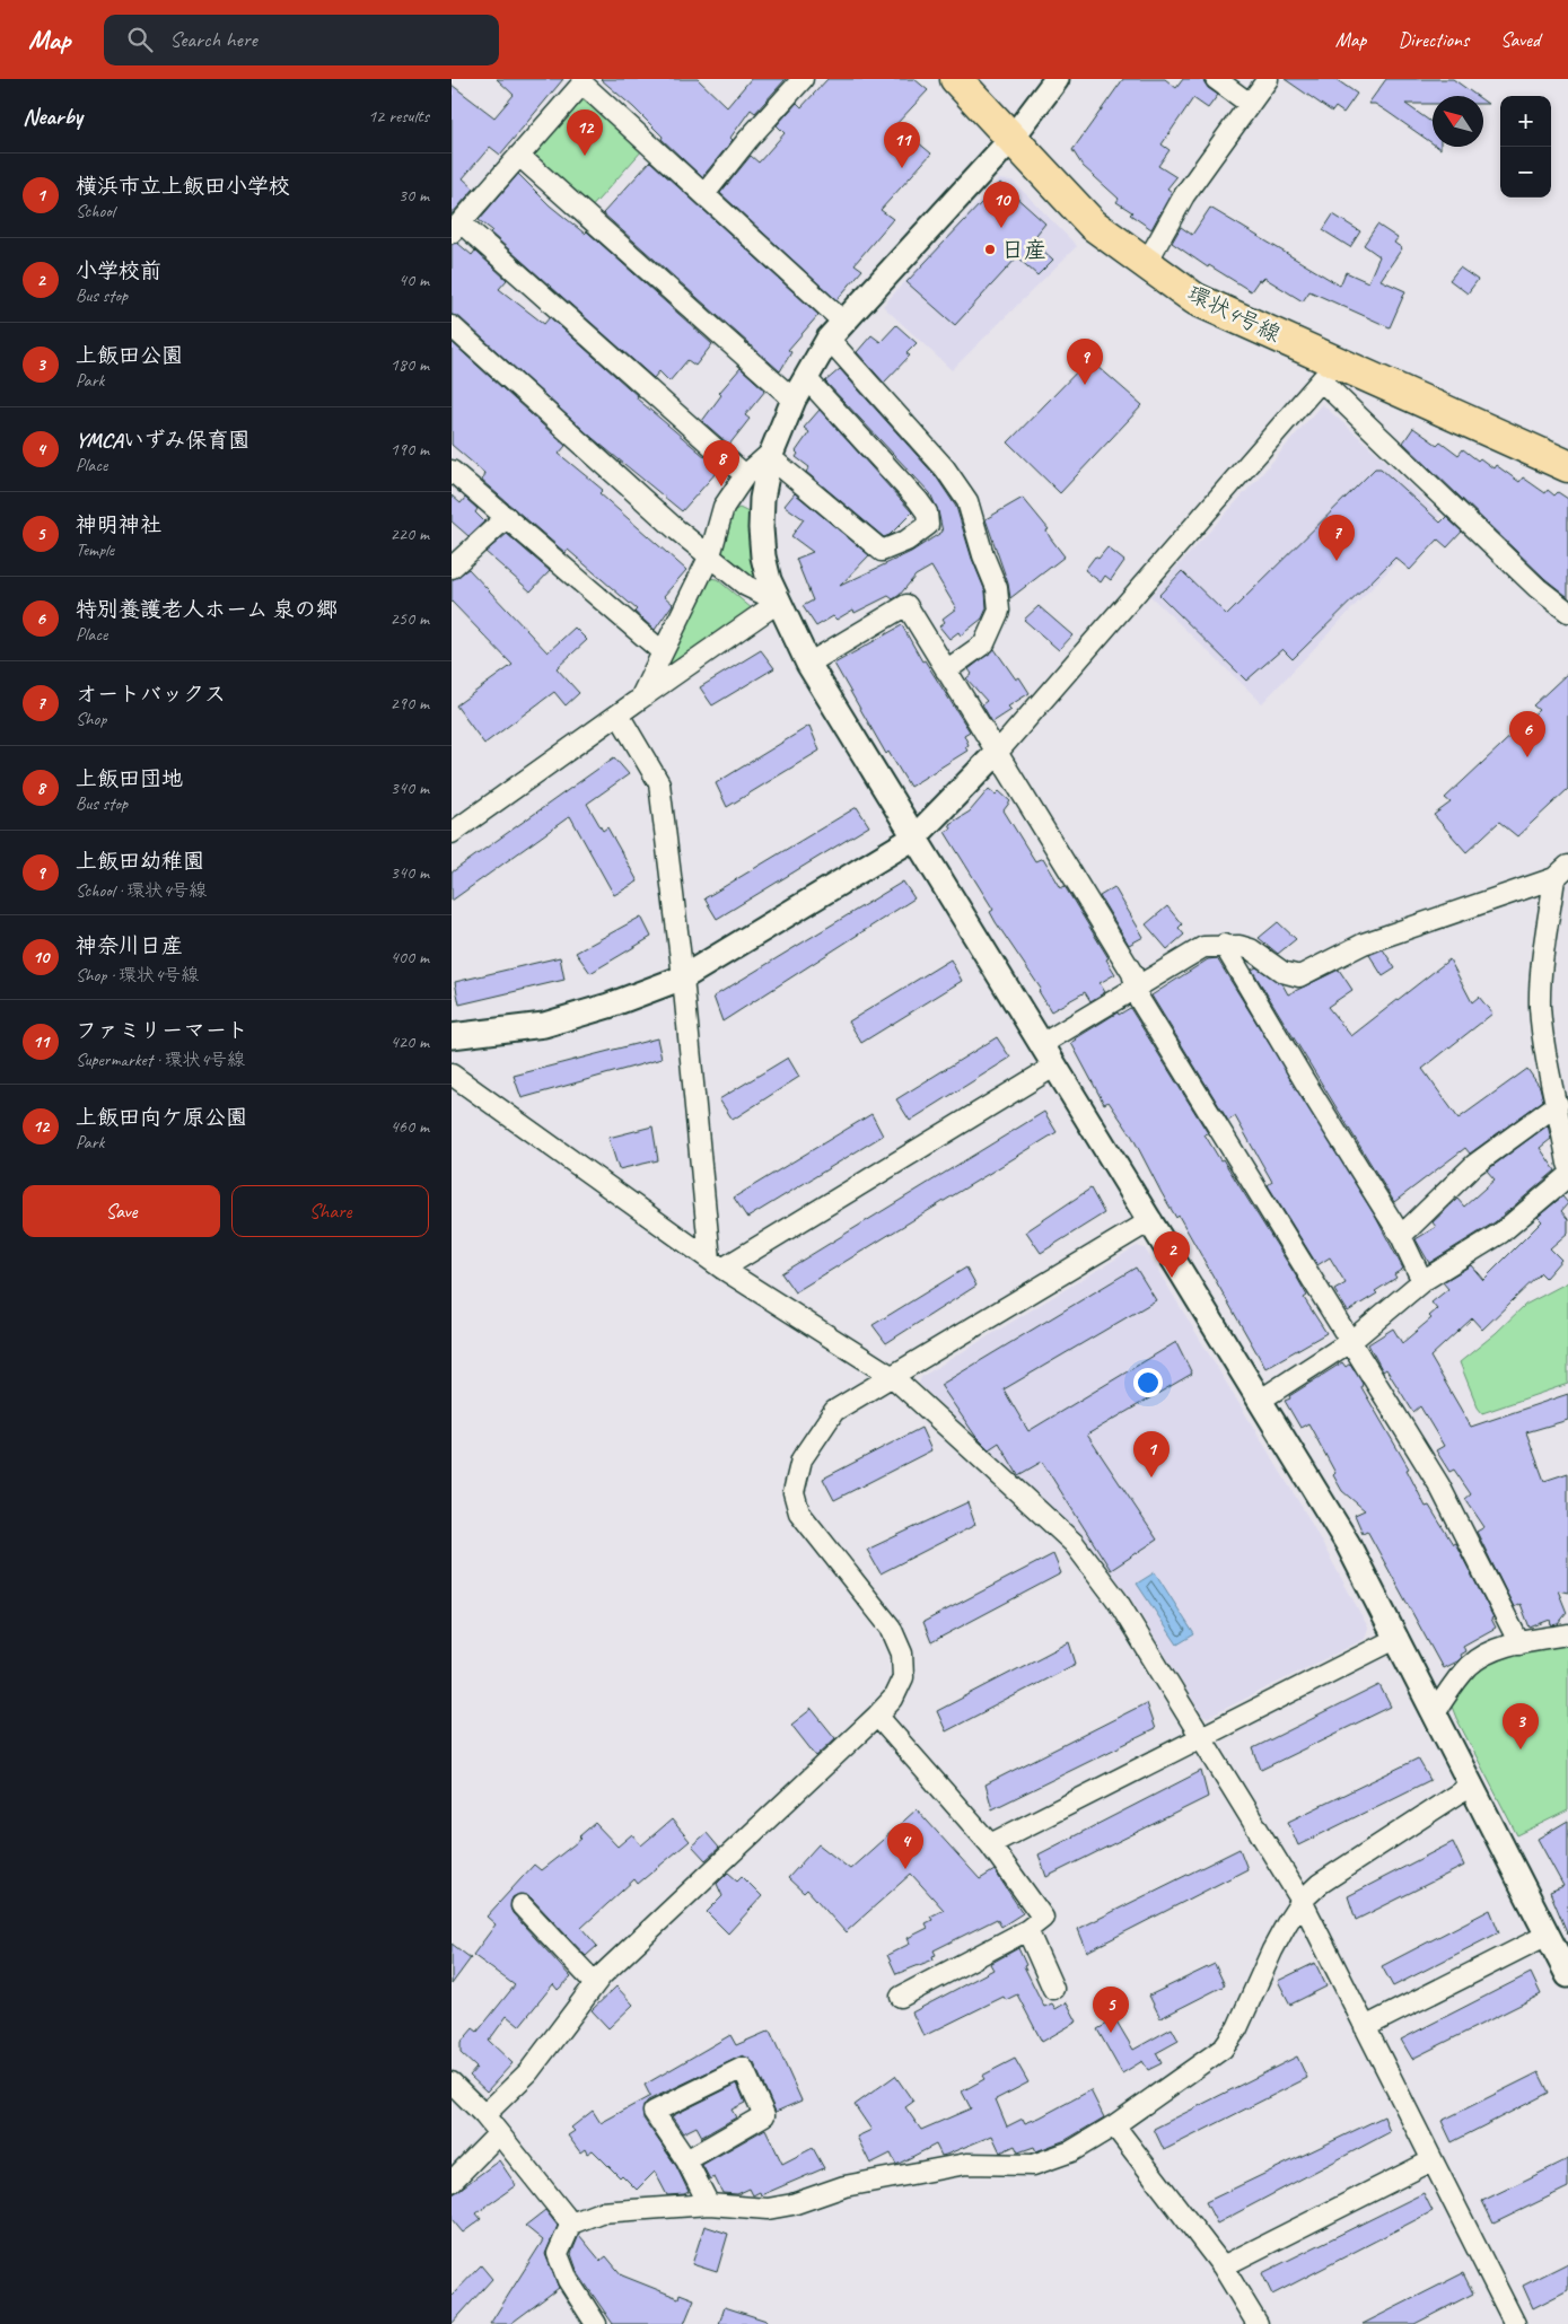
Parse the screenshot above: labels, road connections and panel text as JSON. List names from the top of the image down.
{
  "streets": {
    "main road": ["環状4号線"]
  },
  "places": ["日産"],
  "north": "top left",
  "page": {
    "header": "Map",
    "search": "Search here",
    "nav": ["Map", "Directions", "Saved"],
    "heading": ["Nearby", "12 results"],
    "map_buttons": ["+", "−"],
    "pins": [
      "12",
      "11",
      "10",
      "9",
      "8",
      "7",
      "6",
      "2",
      "1",
      "3",
      "4",
      "5"
    ],
    "list": [
      {
        "mark": "1",
        "name": "横浜市立上飯田小学校",
        "note": "School",
        "value": "30 m"
      },
      {
        "mark": "2",
        "name": "小学校前",
        "note": "Bus stop",
        "value": "40 m"
      },
      {
        "mark": "3",
        "name": "上飯田公園",
        "note": "Park",
        "value": "180 m"
      },
      {
        "mark": "4",
        "name": "YMCAいずみ保育園",
        "note": "Place",
        "value": "190 m"
      },
      {
        "mark": "5",
        "name": "神明神社",
        "note": "Temple",
        "value": "220 m"
      },
      {
        "mark": "6",
        "name": "特別養護老人ホーム 泉の郷",
        "note": "Place",
        "value": "250 m"
      },
      {
        "mark": "7",
        "name": "オートバックス",
        "note": "Shop",
        "value": "290 m"
      },
      {
        "mark": "8",
        "name": "上飯田団地",
        "note": "Bus stop",
        "value": "340 m"
      },
      {
        "mark": "9",
        "name": "上飯田幼稚園",
        "note": "School · 環状4号線",
        "value": "340 m"
      },
      {
        "mark": "10",
        "name": "神奈川日産",
        "note": "Shop · 環状4号線",
        "value": "400 m"
      },
      {
        "mark": "11",
        "name": "ファミリーマート",
        "note": "Supermarket · 環状4号線",
        "value": "420 m"
      },
      {
        "mark": "12",
        "name": "上飯田向ケ原公園",
        "note": "Park",
        "value": "460 m"
      }
    ],
    "buttons": ["Save", "Share"]
  }
}
